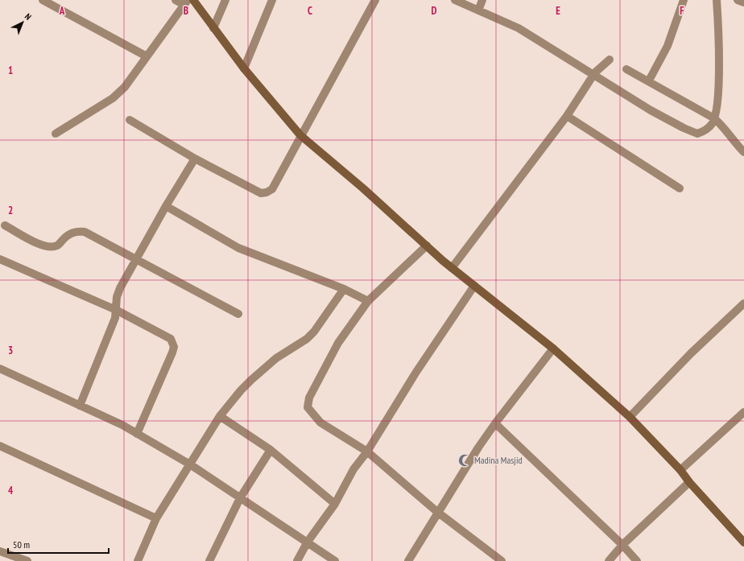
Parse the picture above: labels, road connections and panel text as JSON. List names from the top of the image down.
{
  "places": {
    "mosque": ["Madina Masjid"]
  },
  "scale_bar": "50 m",
  "north": "top right",
  "grid": {
    "columns": [
      "A",
      "B",
      "C",
      "D",
      "E",
      "F"
    ],
    "rows": [
      "1",
      "2",
      "3",
      "4"
    ]
  }
}
